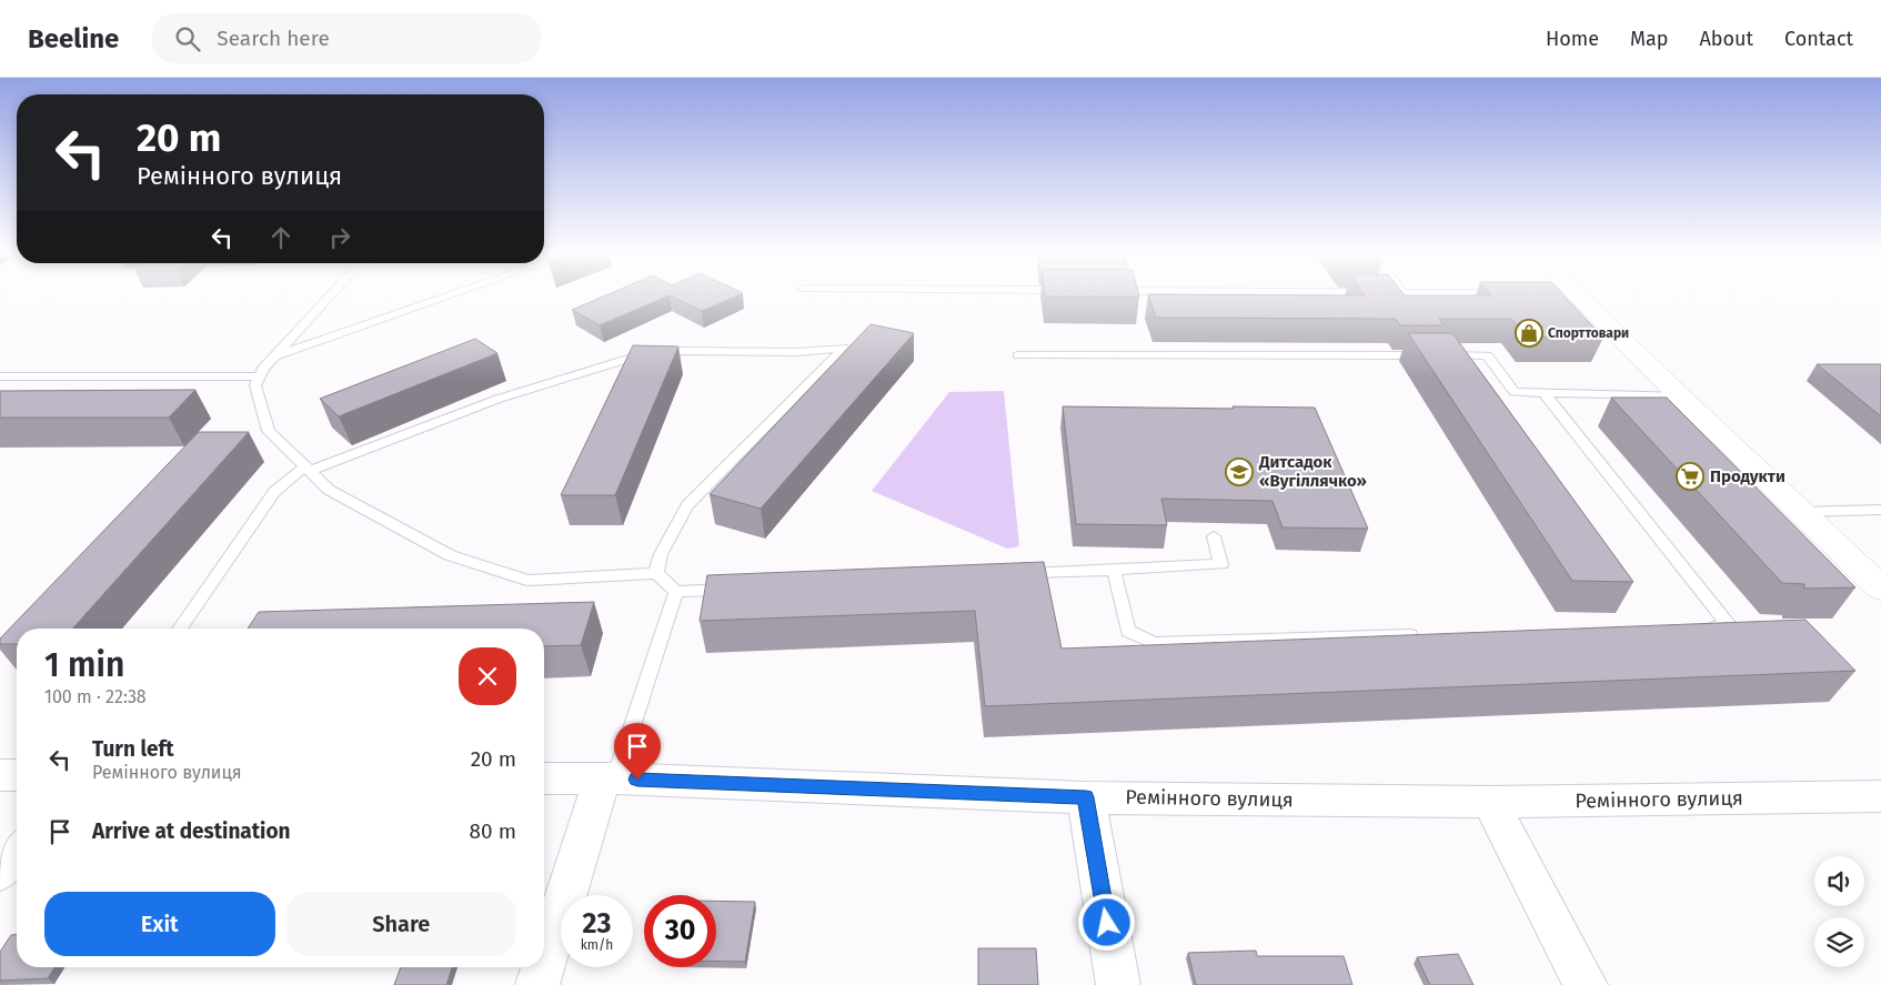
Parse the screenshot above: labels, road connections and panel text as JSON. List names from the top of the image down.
{
  "streets": {
    "street": ["Ремінного вулиця"]
  },
  "places": {
    "shop": ["Спорттовари"],
    "school or university": ["Дитсадок «Вугіллячко»"],
    "supermarket": ["Продукти"]
  },
  "page": {
    "header": "Beeline",
    "search": "Search here",
    "nav": [
      "Home",
      "Map",
      "About",
      "Contact"
    ],
    "turn": ["20 m", "Ремінного вулиця"],
    "heading": ["1 min", "100 m · 22:38"],
    "list": [
      {
        "name": "Turn left",
        "note": "Ремінного вулиця",
        "value": "20 m"
      },
      {
        "name": "Arrive at destination",
        "value": "80 m"
      }
    ],
    "buttons": ["Exit", "Share"],
    "speed": "23 km/h",
    "limit": "30"
  }
}
